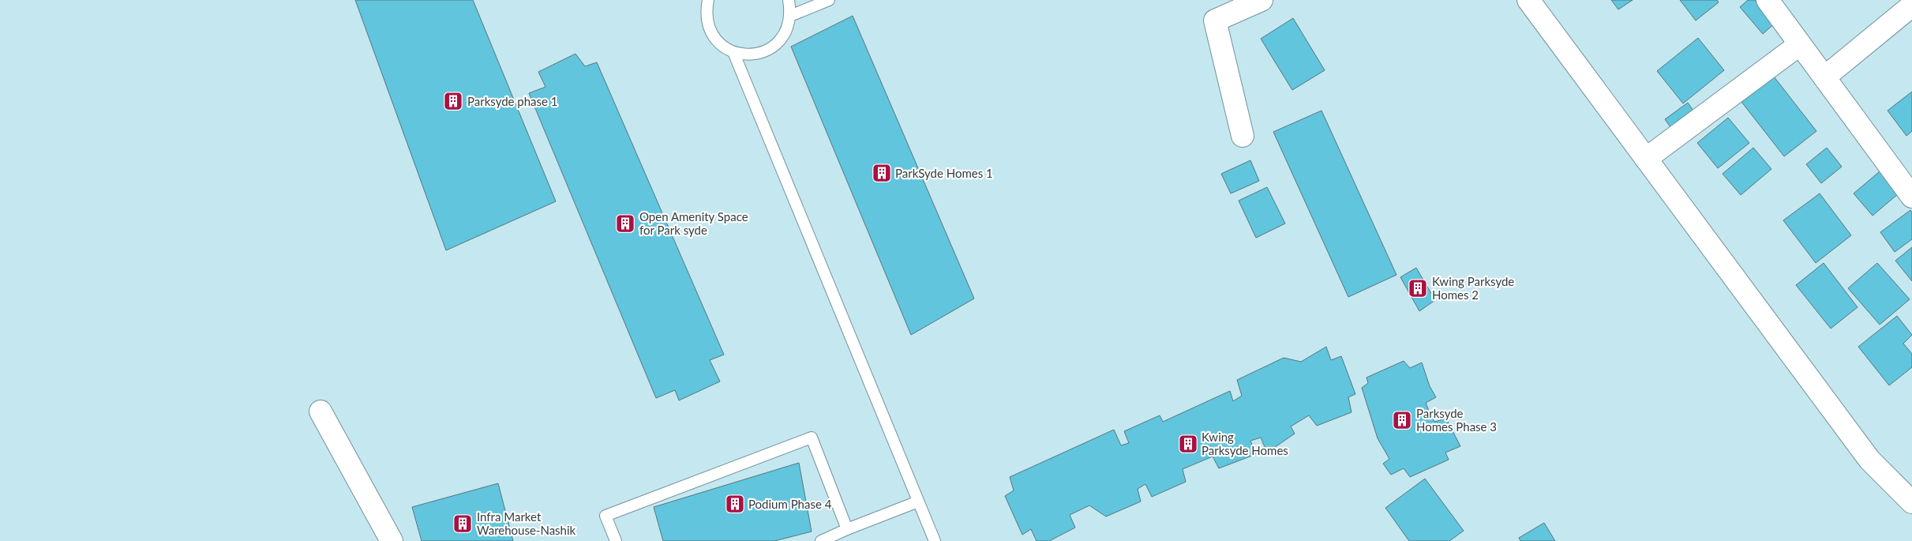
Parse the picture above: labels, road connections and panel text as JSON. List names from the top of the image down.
{
  "places": {
    "building": [
      "Parksyde phase 1",
      "ParkSyde Homes 1",
      "Open Amenity Space for Park syde",
      "Kwing Parksyde Homes 2",
      "Parksyde Homes Phase 3",
      "Kwing Parksyde Homes",
      "Podium Phase 4",
      "Infra Market Warehouse-Nashik"
    ]
  }
}
